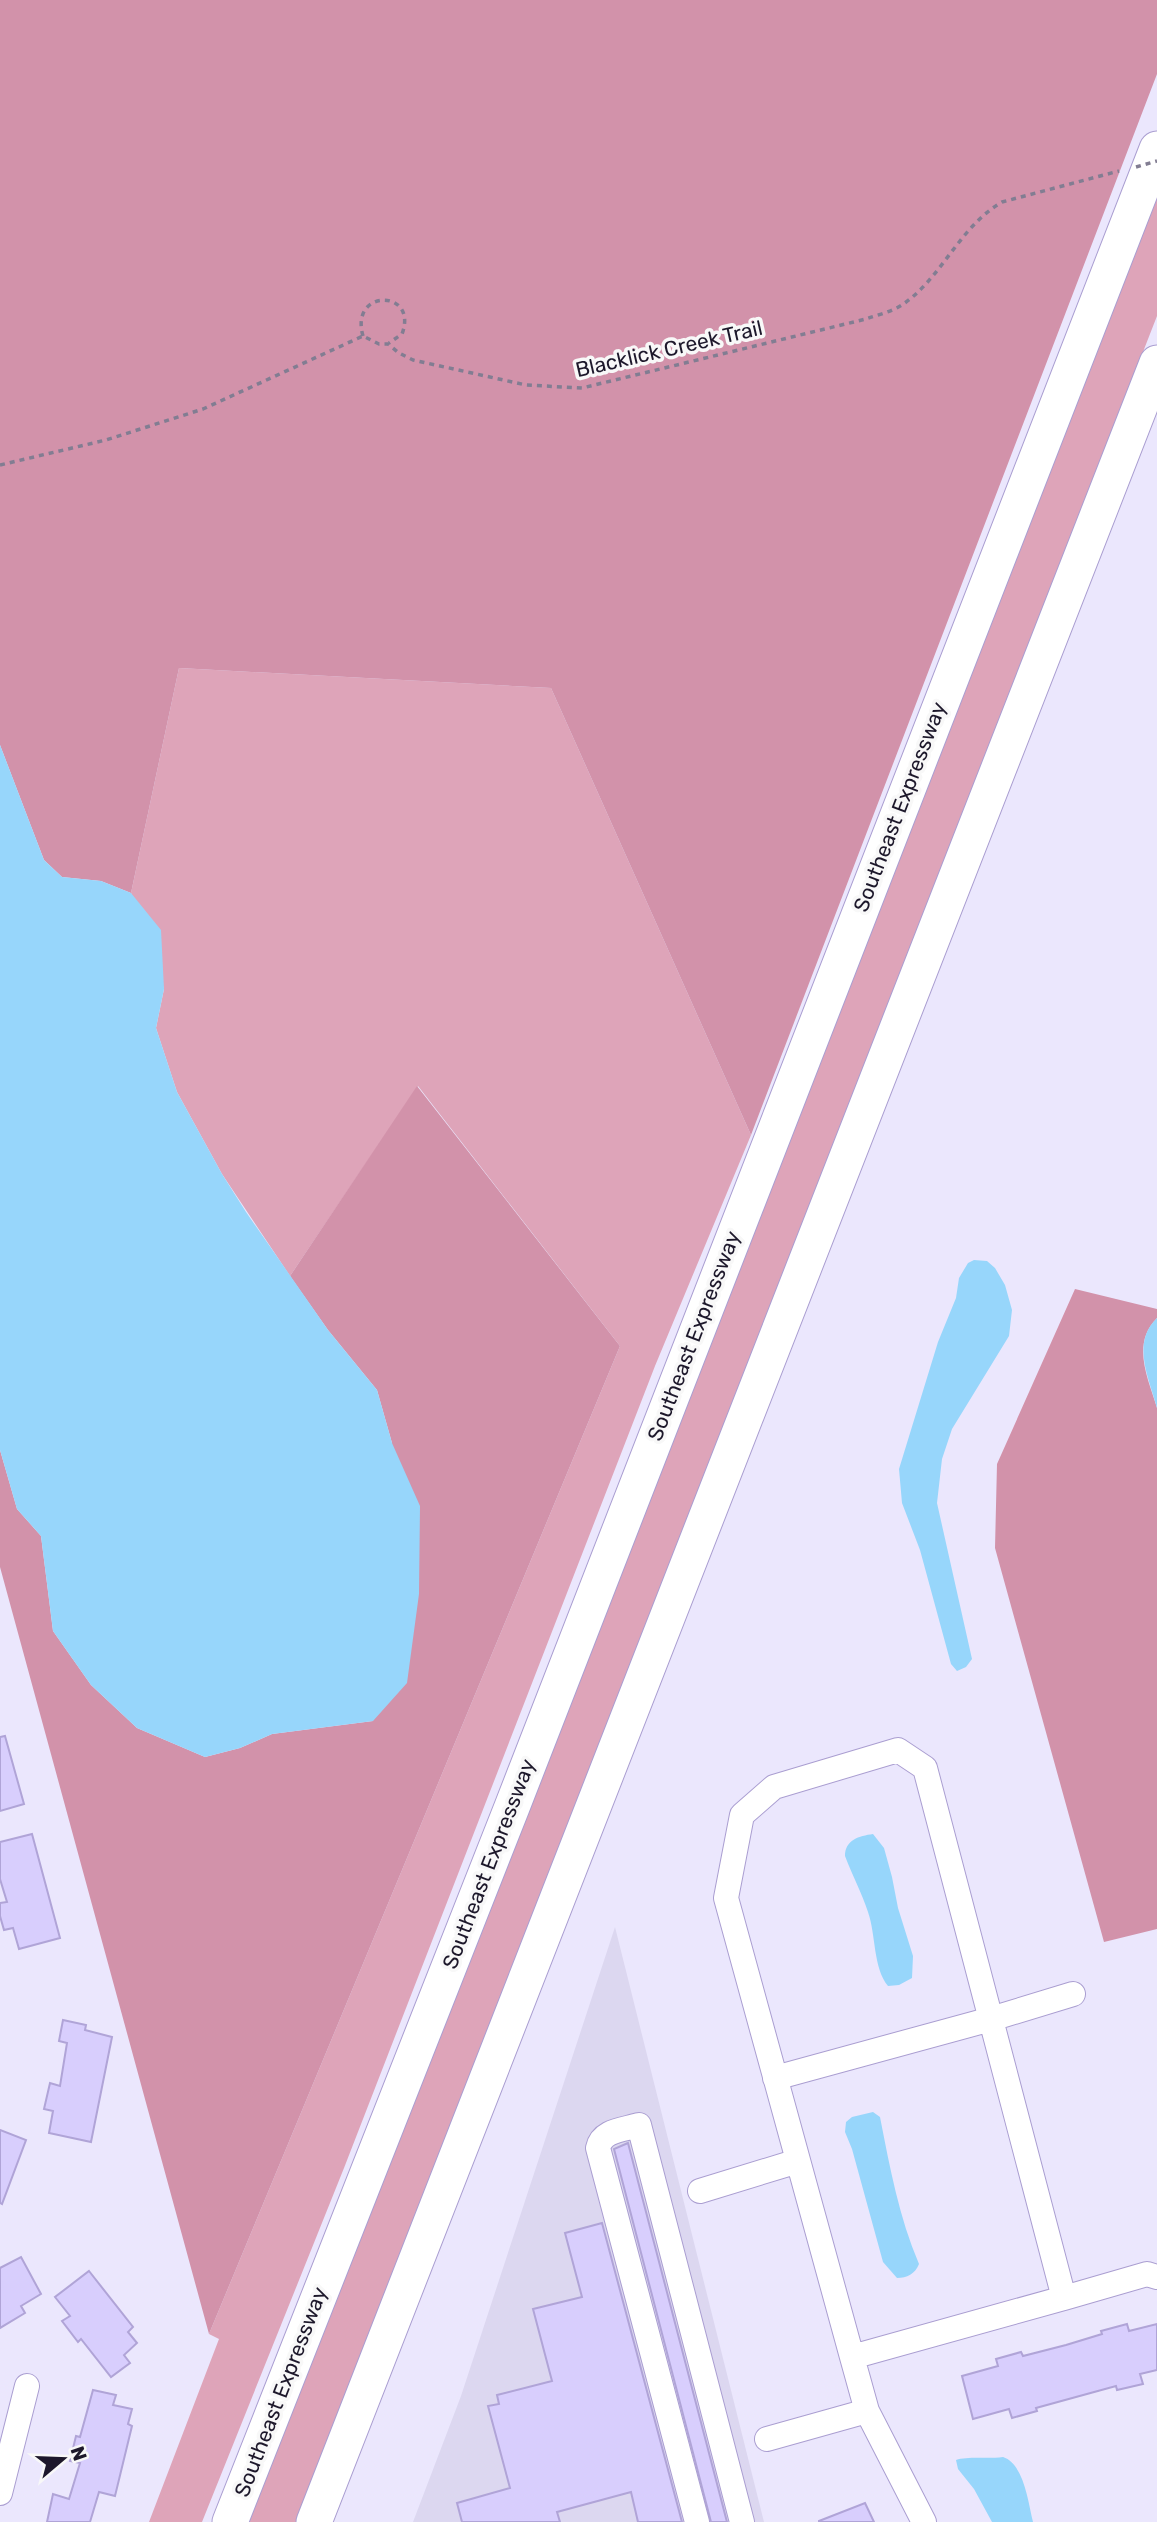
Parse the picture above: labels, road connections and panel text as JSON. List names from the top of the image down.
{
  "streets": {
    "highway": ["Southeast Expressway"],
    "path": ["Blacklick Creek Trail"]
  },
  "north": "right"
}
